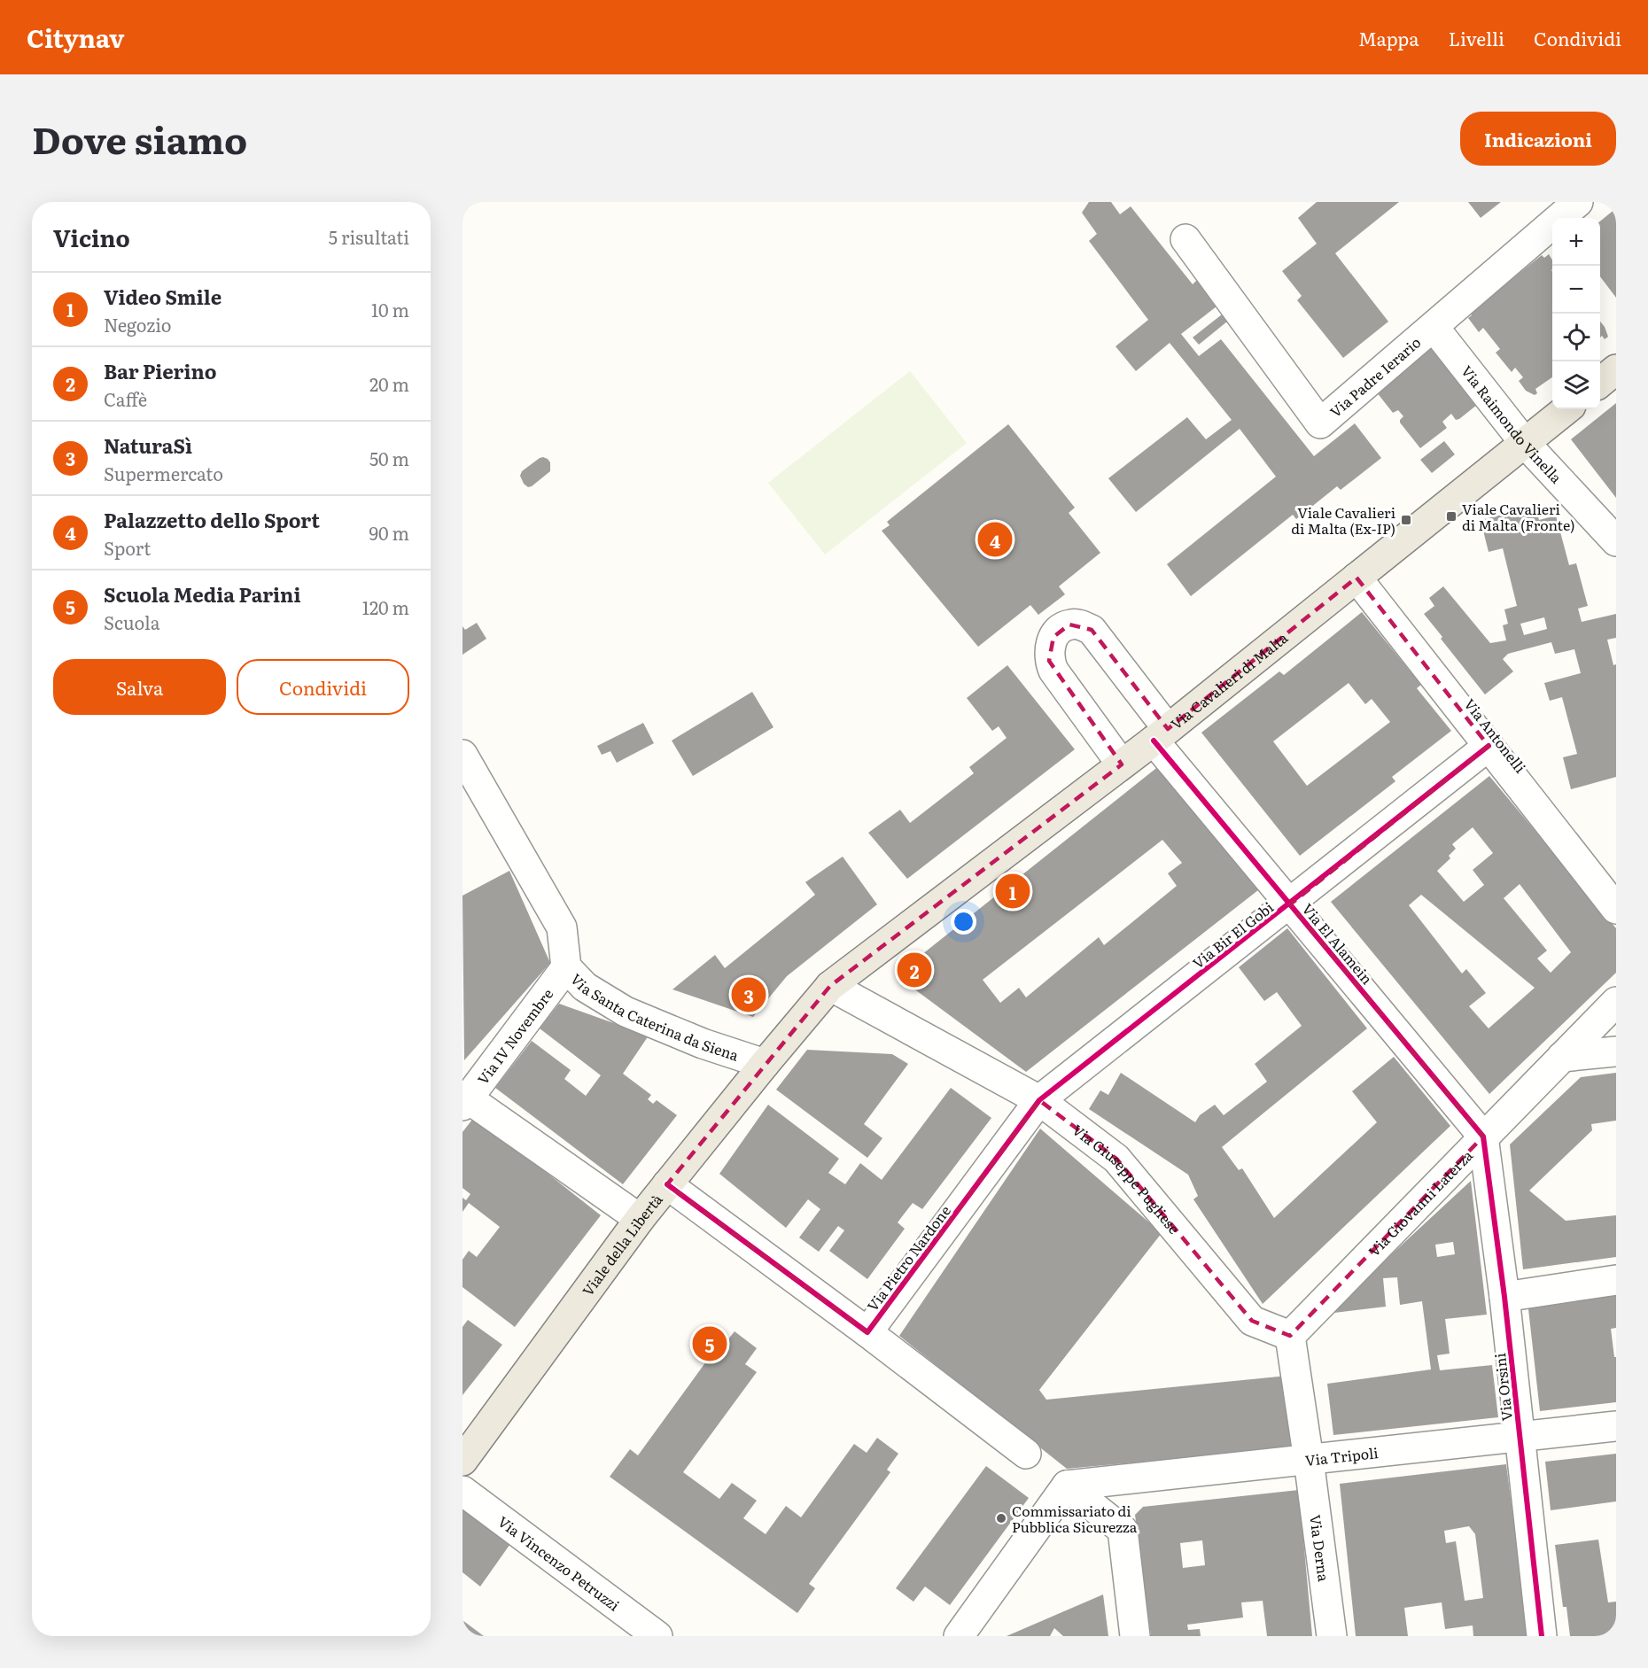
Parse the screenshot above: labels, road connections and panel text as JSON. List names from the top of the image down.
{
  "streets": {
    "main road": ["Via Cavalieri di Malta", "Viale della Libertà"],
    "street": [
      "Via Padre Ierario",
      "Via Raimondo Vinella",
      "Via Antonelli",
      "Via Bir El Gobi",
      "Via El Alamein",
      "Via Santa Caterina da Siena",
      "Via IV Novembre",
      "Via Giuseppe Pugliese",
      "Via Giovanni Laterza",
      "Via Pietro Nardone",
      "Via Orsini",
      "Via Tripoli",
      "Via Derna",
      "Via Vincenzo Petruzzi"
    ]
  },
  "crossings": [
    ["Via Padre Ierario", "Via Raimondo Vinella"],
    ["Via Raimondo Vinella", "Via Cavalieri di Malta"],
    ["Via Cavalieri di Malta", "Via Antonelli"],
    ["Via Cavalieri di Malta", "Via El Alamein"],
    ["Via Cavalieri di Malta", "Via Giuseppe Pugliese"],
    ["Via Cavalieri di Malta", "Viale della Libertà"],
    ["Via Antonelli", "Via Bir El Gobi"],
    ["Via Bir El Gobi", "Via El Alamein"],
    ["Via Bir El Gobi", "Via Giuseppe Pugliese"],
    ["Via Bir El Gobi", "Via Pietro Nardone"],
    ["Via El Alamein", "Via Giovanni Laterza"],
    ["Via El Alamein", "Via Orsini"],
    ["Via Santa Caterina da Siena", "Via IV Novembre"],
    ["Via Santa Caterina da Siena", "Viale della Libertà"],
    ["Via Giuseppe Pugliese", "Via Giovanni Laterza"],
    ["Via Giuseppe Pugliese", "Viale della Libertà"],
    ["Via Giuseppe Pugliese", "Via Pietro Nardone"],
    ["Via Giovanni Laterza", "Via Orsini"],
    ["Viale della Libertà", "Via Pietro Nardone"],
    ["Via Orsini", "Via Tripoli"],
    ["Via Tripoli", "Via Derna"]
  ],
  "places": {
    "transit": ["Viale Cavalieri di Malta (Fronte)", "Viale Cavalieri di Malta (Ex-IP)"],
    "other": ["Commissariato di Pubblica Sicurezza"]
  },
  "page": {
    "header": "Citynav",
    "nav": ["Mappa", "Livelli", "Condividi"],
    "title": "Dove siamo",
    "buttons": [
      "Indicazioni",
      ["Salva", "Condividi"]
    ],
    "heading": ["Vicino", "5 risultati"],
    "map_buttons": ["+", "−"],
    "list": [
      {
        "mark": "1",
        "name": "Video Smile",
        "note": "Negozio",
        "value": "10 m"
      },
      {
        "mark": "2",
        "name": "Bar Pierino",
        "note": "Caffè",
        "value": "20 m"
      },
      {
        "mark": "3",
        "name": "NaturaSì",
        "note": "Supermercato",
        "value": "50 m"
      },
      {
        "mark": "4",
        "name": "Palazzetto dello Sport",
        "note": "Sport",
        "value": "90 m"
      },
      {
        "mark": "5",
        "name": "Scuola Media Parini",
        "note": "Scuola",
        "value": "120 m"
      }
    ],
    "pins": [
      "4",
      "1",
      "2",
      "3",
      "5"
    ]
  }
}
